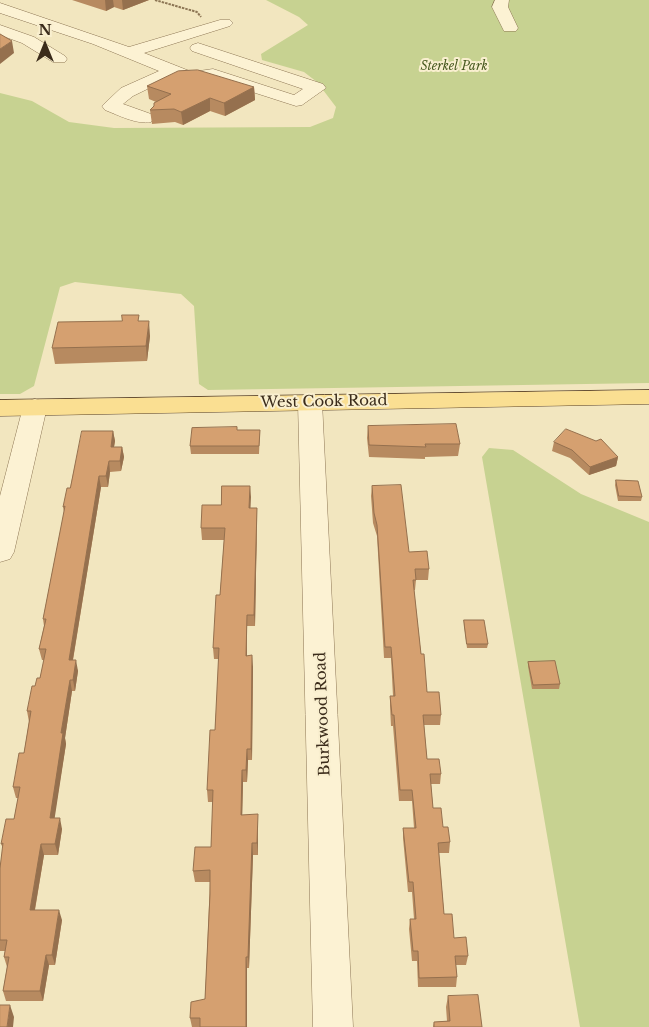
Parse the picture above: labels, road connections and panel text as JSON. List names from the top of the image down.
{
  "streets": {
    "main road": ["West Cook Road"],
    "street": ["Burkwood Road"]
  },
  "crossings": [
    ["West Cook Road", "Burkwood Road"]
  ],
  "parks": ["Sterkel Park"],
  "north": "top"
}
